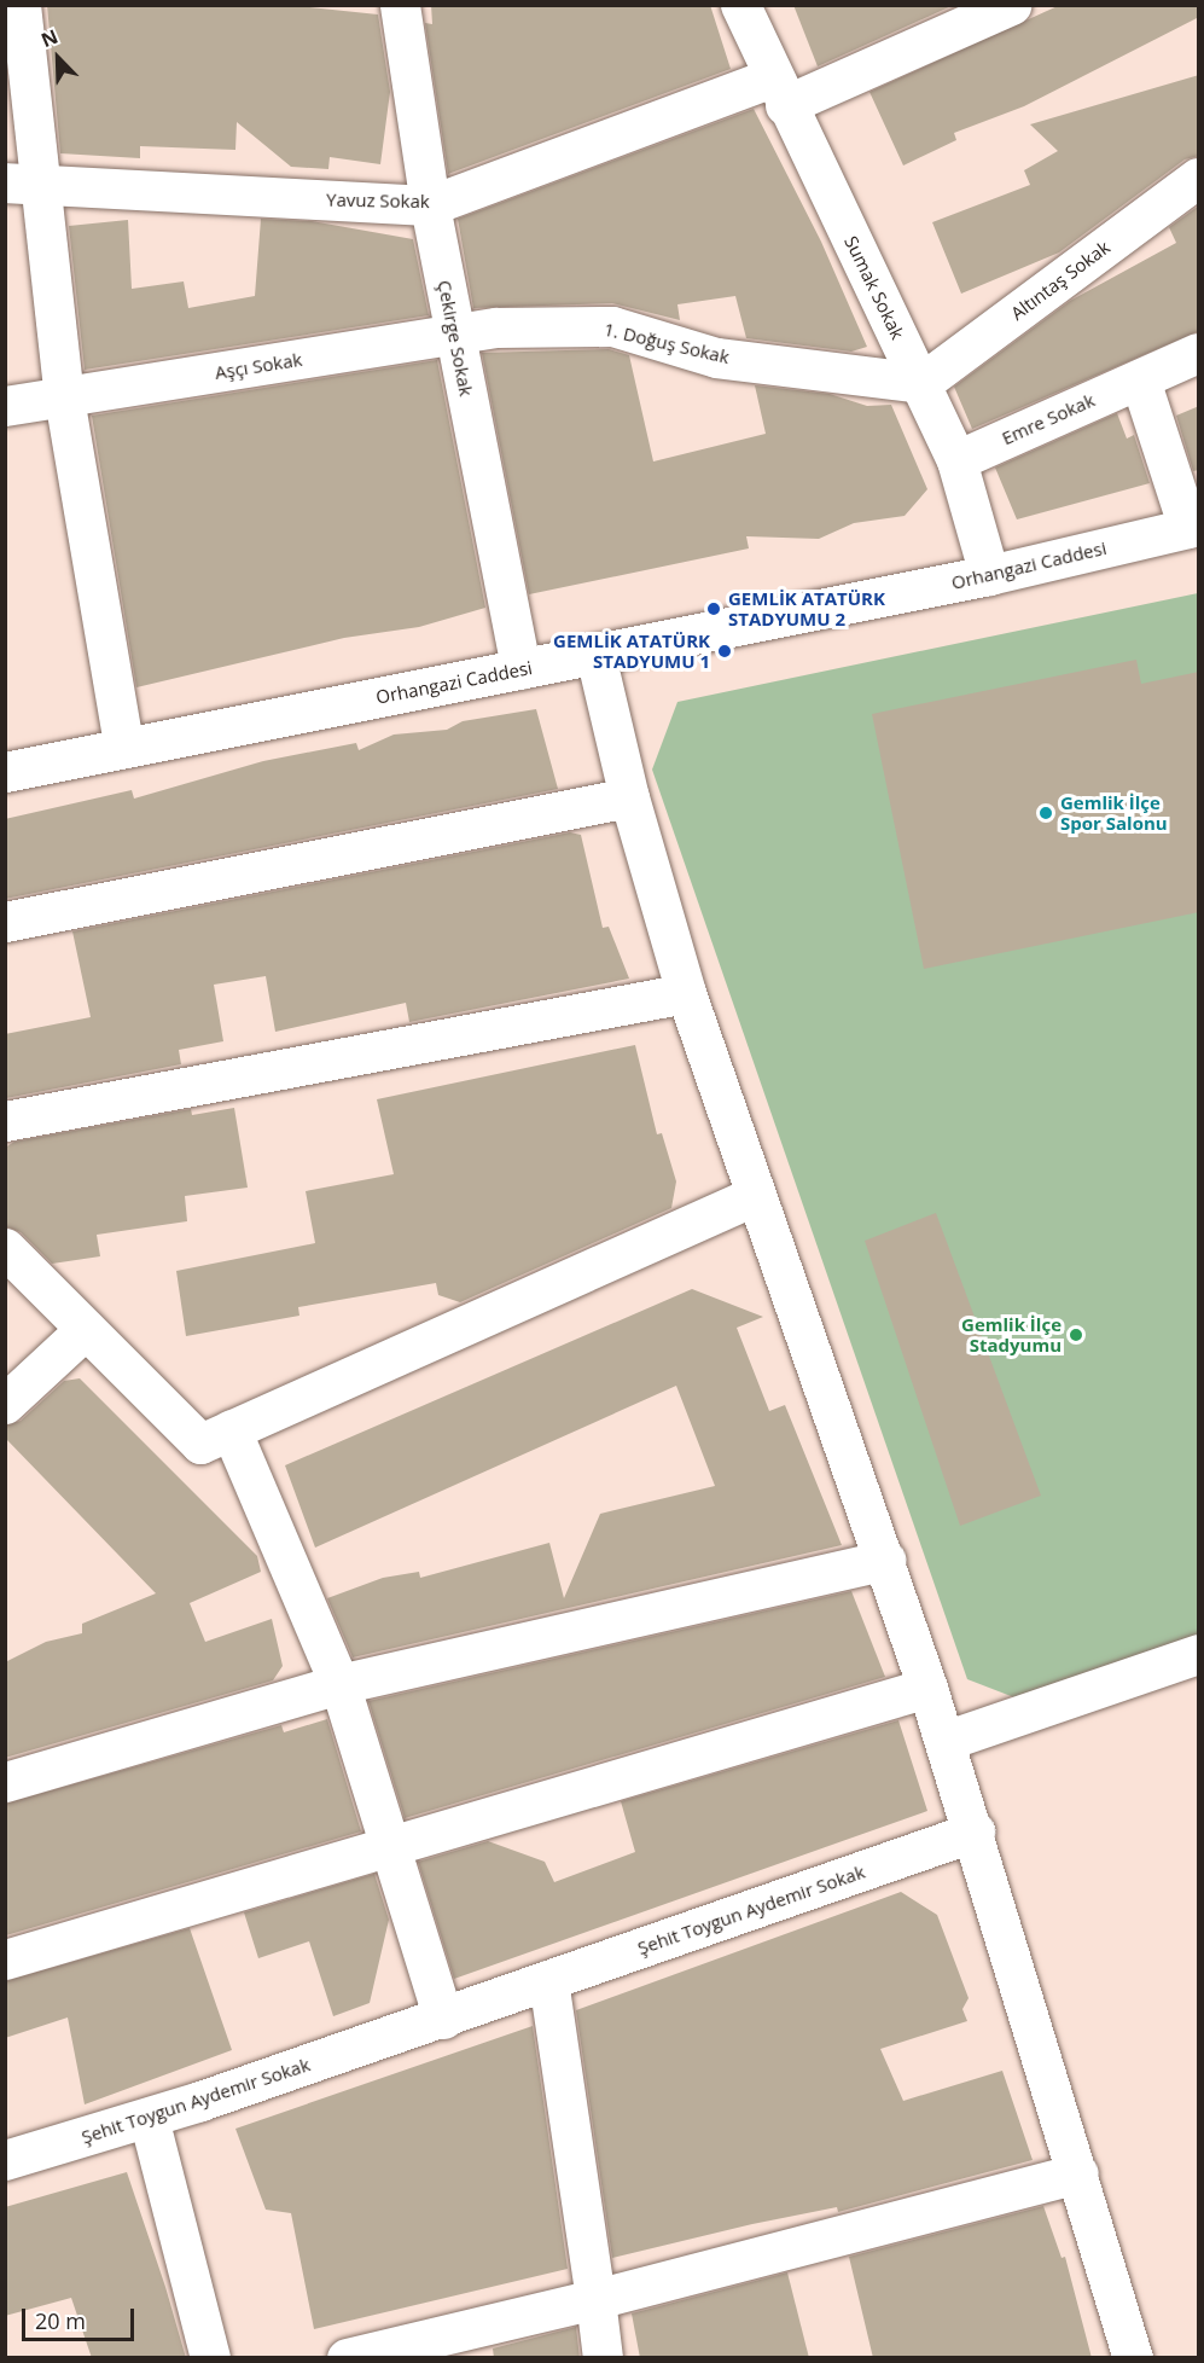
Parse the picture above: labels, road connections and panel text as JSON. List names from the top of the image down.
{
  "streets": {
    "street": [
      "Yavuz Sokak",
      "Altıntaş Sokak",
      "Sumak Sokak",
      "Çekirge Sokak",
      "1. Doğuş Sokak",
      "Aşçı Sokak",
      "Emre Sokak",
      "Orhangazi Caddesi",
      "Şehit Toygun Aydemir Sokak"
    ]
  },
  "crossings": [
    ["Yavuz Sokak", "Sumak Sokak"],
    ["Yavuz Sokak", "Çekirge Sokak"],
    ["Altıntaş Sokak", "Sumak Sokak"],
    ["Altıntaş Sokak", "1. Doğuş Sokak"],
    ["Sumak Sokak", "1. Doğuş Sokak"],
    ["Sumak Sokak", "Emre Sokak"],
    ["Sumak Sokak", "Orhangazi Caddesi"],
    ["Çekirge Sokak", "1. Doğuş Sokak"],
    ["Çekirge Sokak", "Aşçı Sokak"],
    ["Çekirge Sokak", "Orhangazi Caddesi"],
    ["1. Doğuş Sokak", "Aşçı Sokak"]
  ],
  "places": [
    "GEMLİK ATATÜRK STADYUMU 2",
    "GEMLİK ATATÜRK STADYUMU 1",
    "Gemlik İlçe Spor Salonu",
    "Gemlik İlçe Stadyumu"
  ],
  "scale_bar": "20 m",
  "north": "top left"
}
